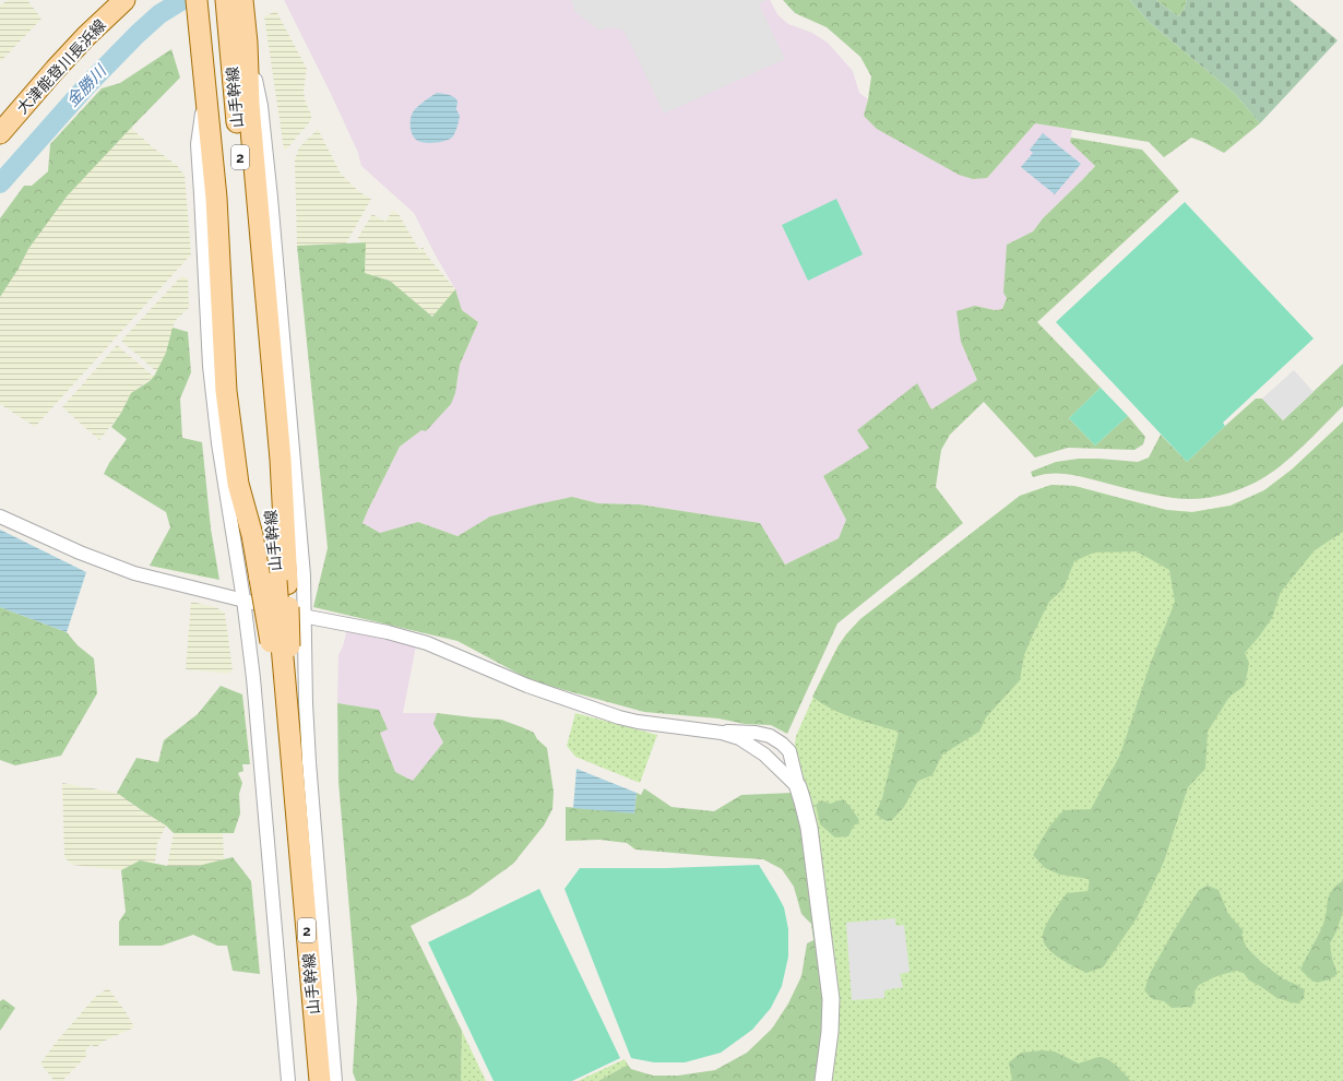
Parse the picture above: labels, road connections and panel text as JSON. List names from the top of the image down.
{
  "streets": {
    "main road": ["大津能登川長浜線", "山手幹線", "2"]
  },
  "water": ["金勝川"]
}
